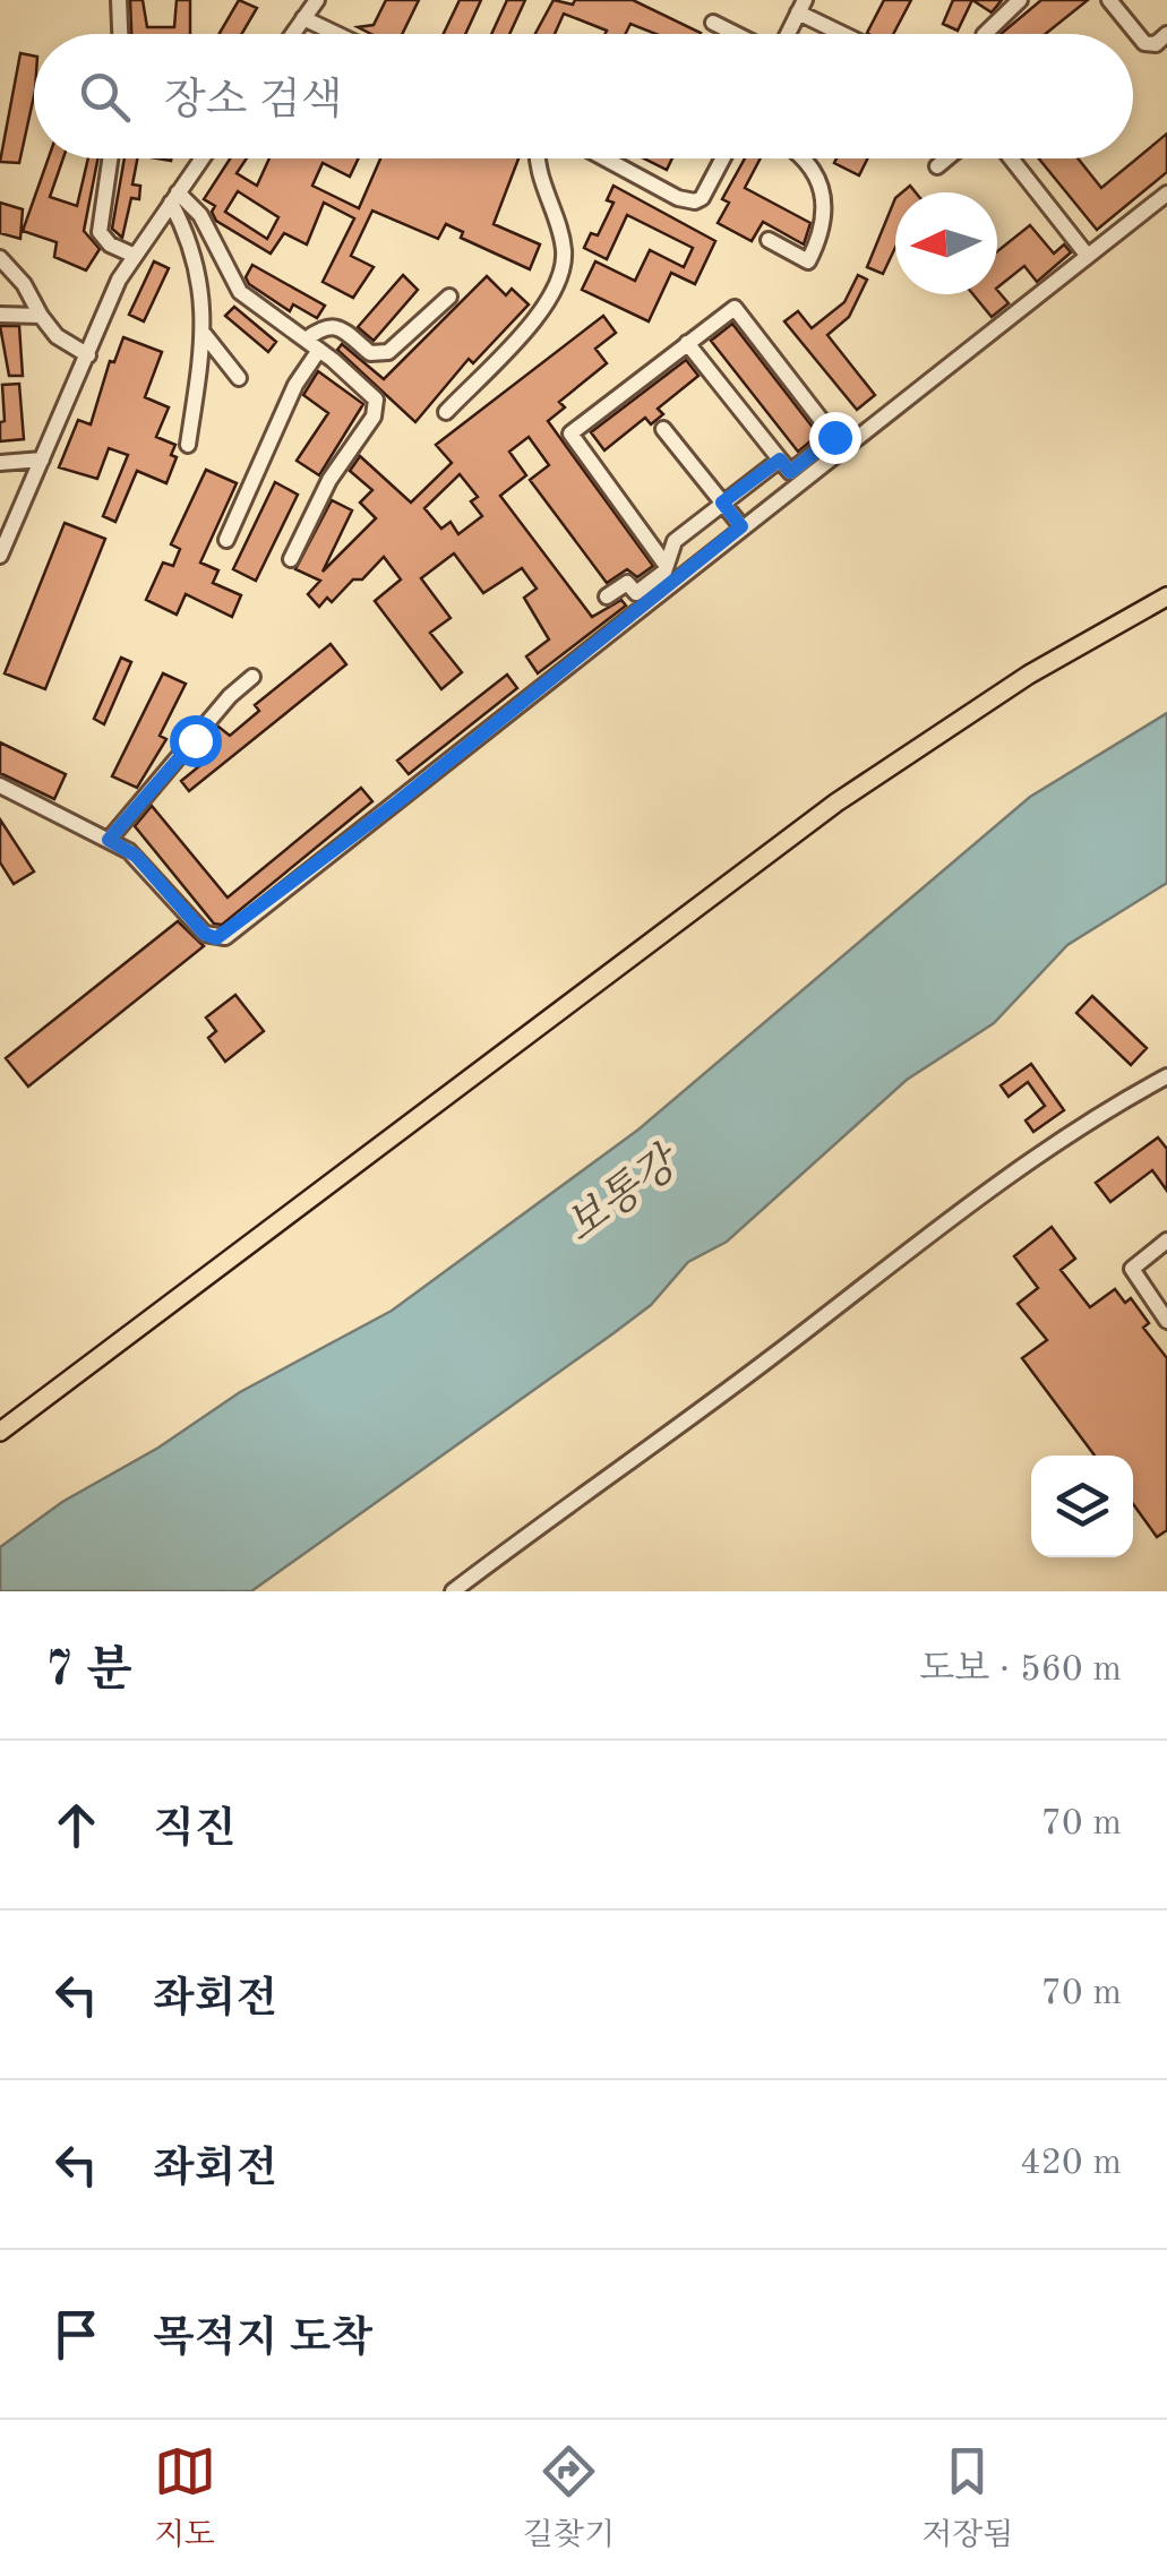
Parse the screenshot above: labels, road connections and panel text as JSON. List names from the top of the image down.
{
  "water": ["보통강"],
  "north": "left",
  "page": {
    "search": "장소 검색",
    "heading": ["7 분", "도보 · 560 m"],
    "list": [
      ["직진", "70 m"],
      ["좌회전", "70 m"],
      ["좌회전", "420 m"],
      "목적지 도착"
    ],
    "nav": ["지도", "길찾기", "저장됨"]
  }
}
